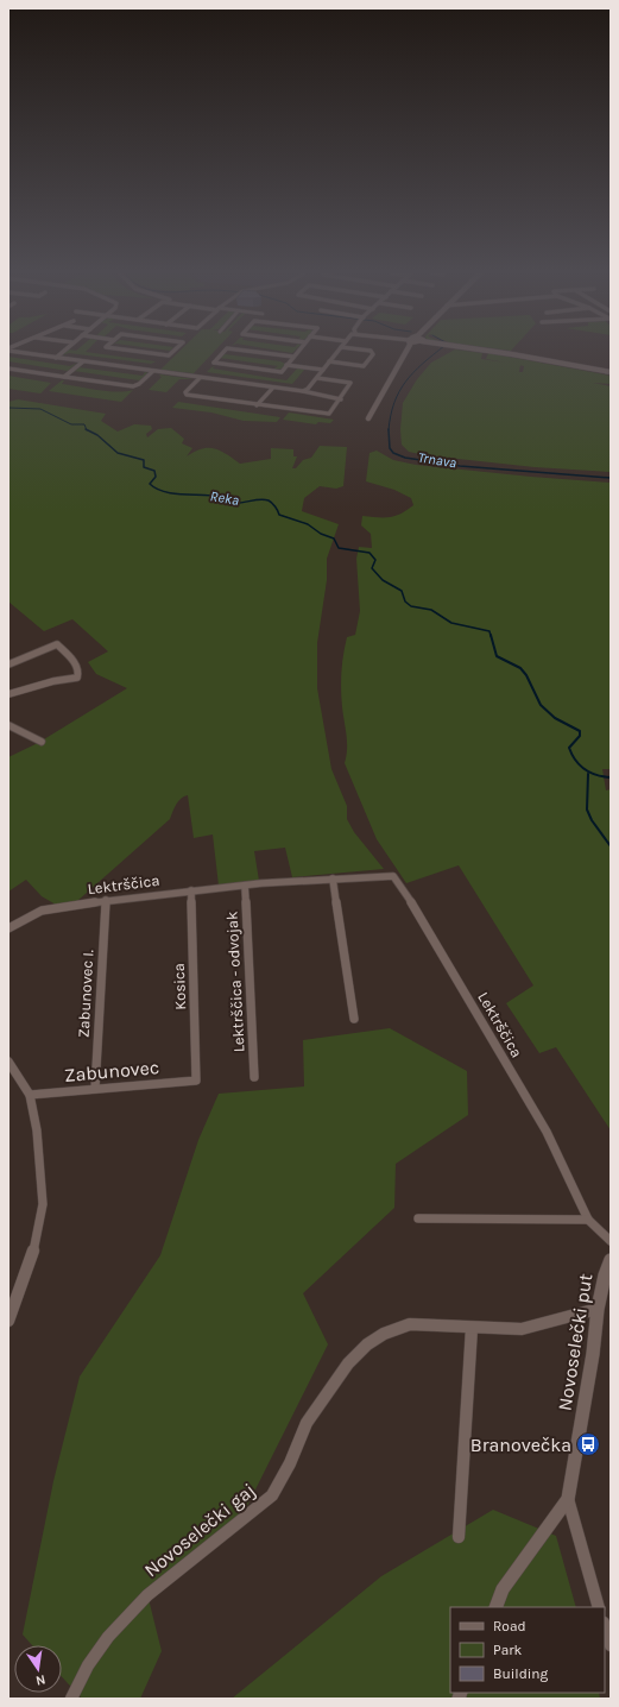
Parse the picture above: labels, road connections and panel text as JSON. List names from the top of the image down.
{
  "streets": {
    "street": [
      "Lektrščica",
      "Lektrščica - odvojak",
      "Kosica",
      "Zabunovec I.",
      "Zabunovec",
      "Novoselečki put",
      "Novoselečki gaj"
    ]
  },
  "crossings": [
    ["Lektrščica", "Lektrščica - odvojak"],
    ["Lektrščica", "Kosica"],
    ["Lektrščica", "Zabunovec I."],
    ["Kosica", "Zabunovec"],
    ["Zabunovec I.", "Zabunovec"],
    ["Novoselečki put", "Novoselečki gaj"]
  ],
  "water": ["Trnava", "Reka"],
  "places": {
    "bus stop": ["Branovečka"]
  },
  "legend": ["Road", "Park", "Building"],
  "north": "bottom"
}
